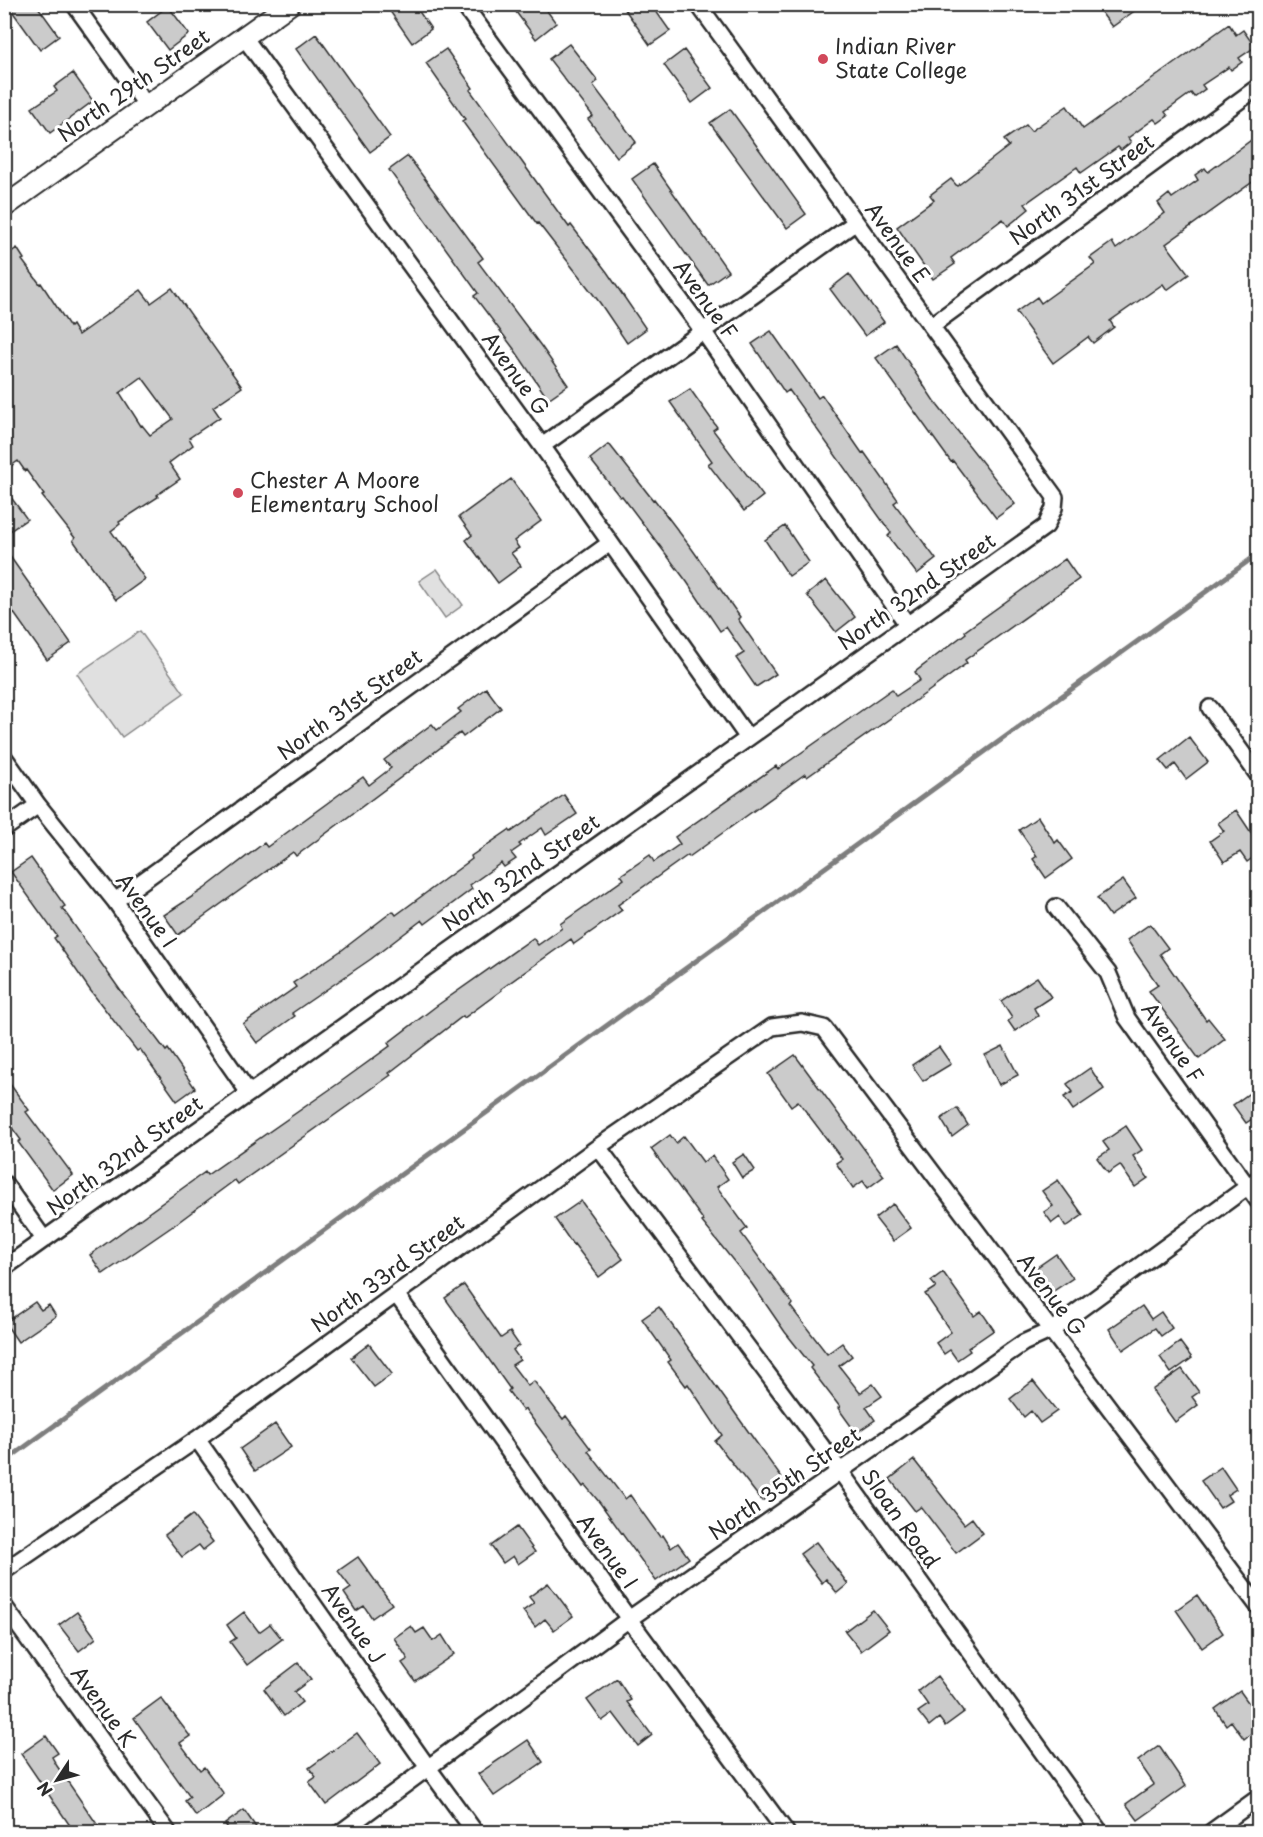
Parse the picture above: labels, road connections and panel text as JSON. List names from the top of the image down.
{
  "streets": {
    "street": [
      "North 29th Street",
      "North 31st Street",
      "Avenue E",
      "Avenue F",
      "Avenue G",
      "North 32nd Street",
      "Avenue I",
      "North 33rd Street",
      "North 35th Street",
      "Sloan Road",
      "Avenue J",
      "Avenue K"
    ]
  },
  "crossings": [
    ["North 29th Street", "Avenue G"],
    ["North 31st Street", "Avenue E"],
    ["North 31st Street", "Avenue G"],
    ["North 31st Street", "Avenue I"],
    ["Avenue E", "North 32nd Street"],
    ["Avenue F", "North 32nd Street"],
    ["Avenue F", "North 35th Street"],
    ["Avenue G", "North 32nd Street"],
    ["Avenue G", "North 33rd Street"],
    ["Avenue G", "North 35th Street"],
    ["North 32nd Street", "Avenue I"],
    ["Avenue I", "North 33rd Street"],
    ["Avenue I", "North 35th Street"],
    ["North 33rd Street", "Sloan Road"],
    ["North 33rd Street", "Avenue J"],
    ["North 35th Street", "Sloan Road"],
    ["North 35th Street", "Avenue J"]
  ],
  "places": ["Indian River State College", "Chester A Moore Elementary School"],
  "north": "bottom left"
}
